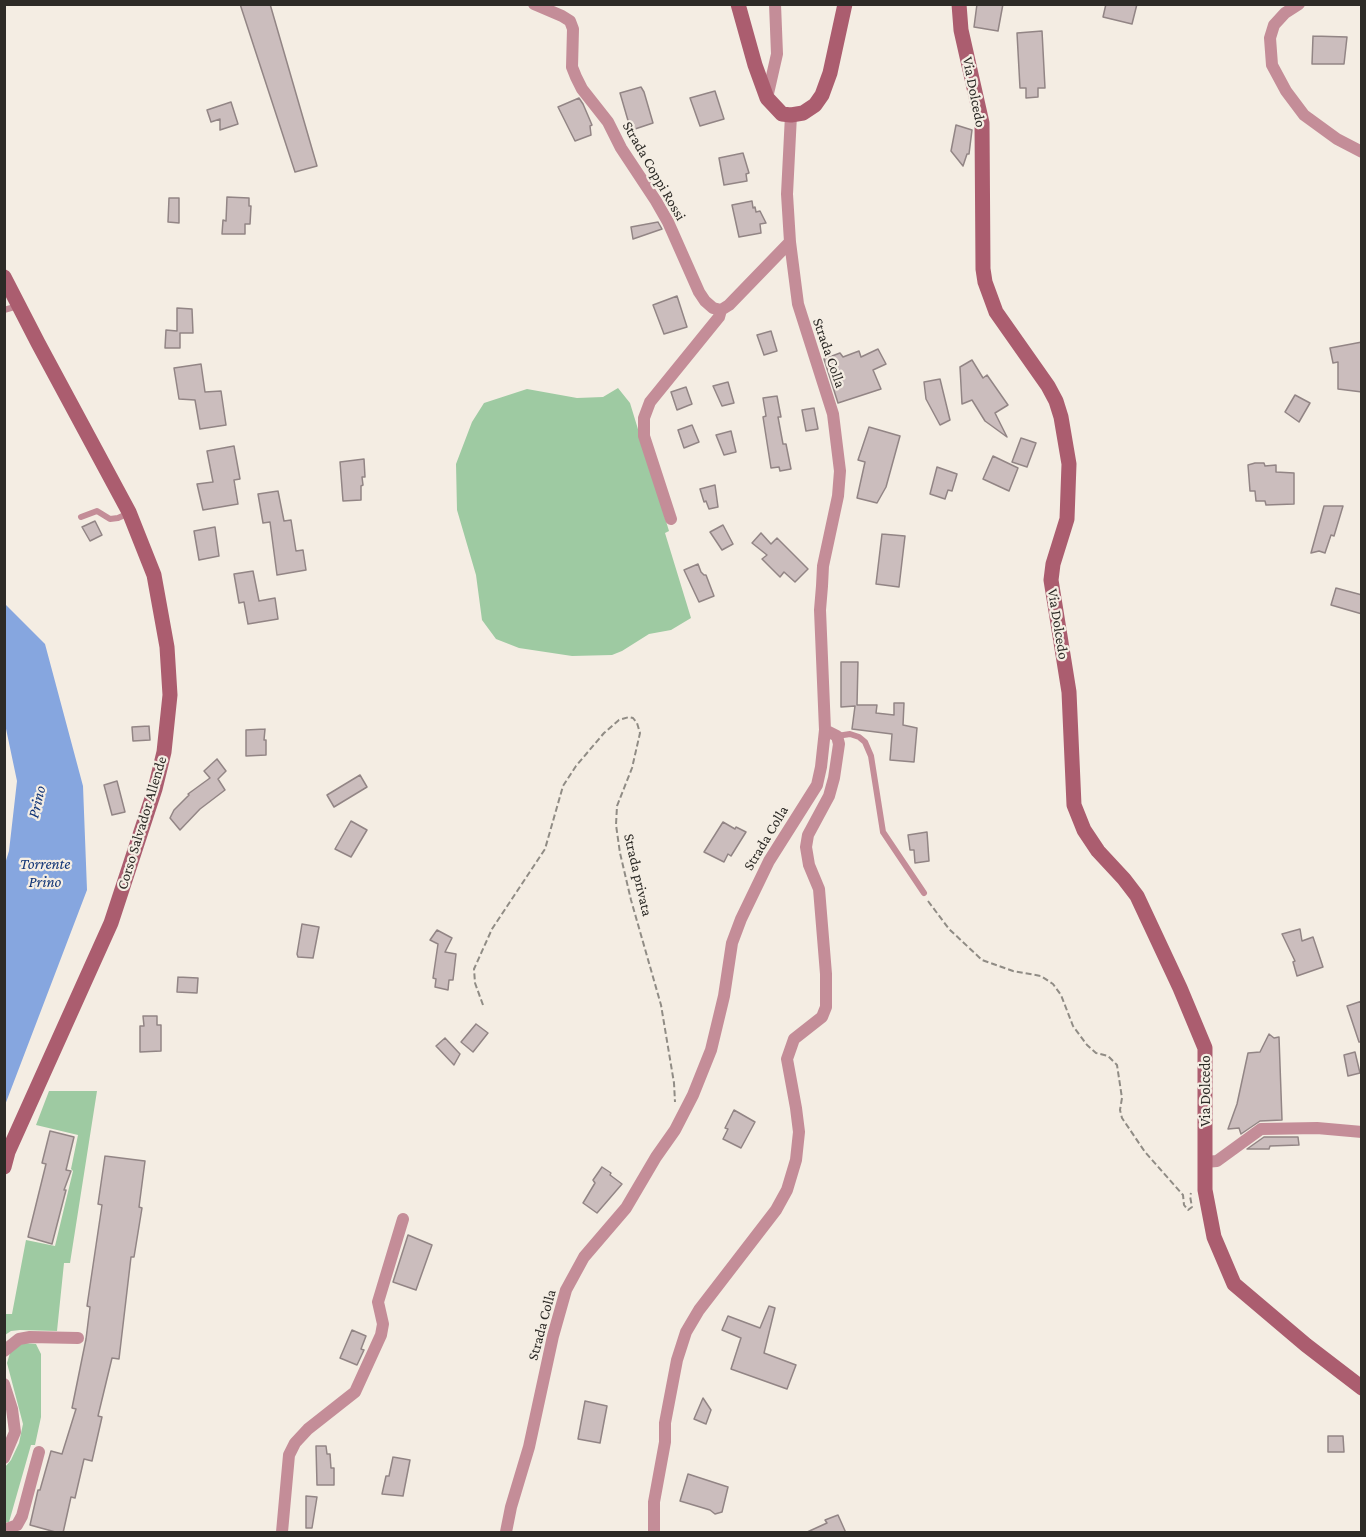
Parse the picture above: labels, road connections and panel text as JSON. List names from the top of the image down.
{
  "streets": {
    "main road": ["Via Dolcedo", "Corso Salvador Allende"],
    "street": ["Strada Coppi Rossi", "Strada Colla"],
    "path": ["Strada privata"]
  },
  "crossings": [
    ["Strada Colla", "Strada privata"]
  ],
  "water": ["Prino", "Torrente Prino"]
}
